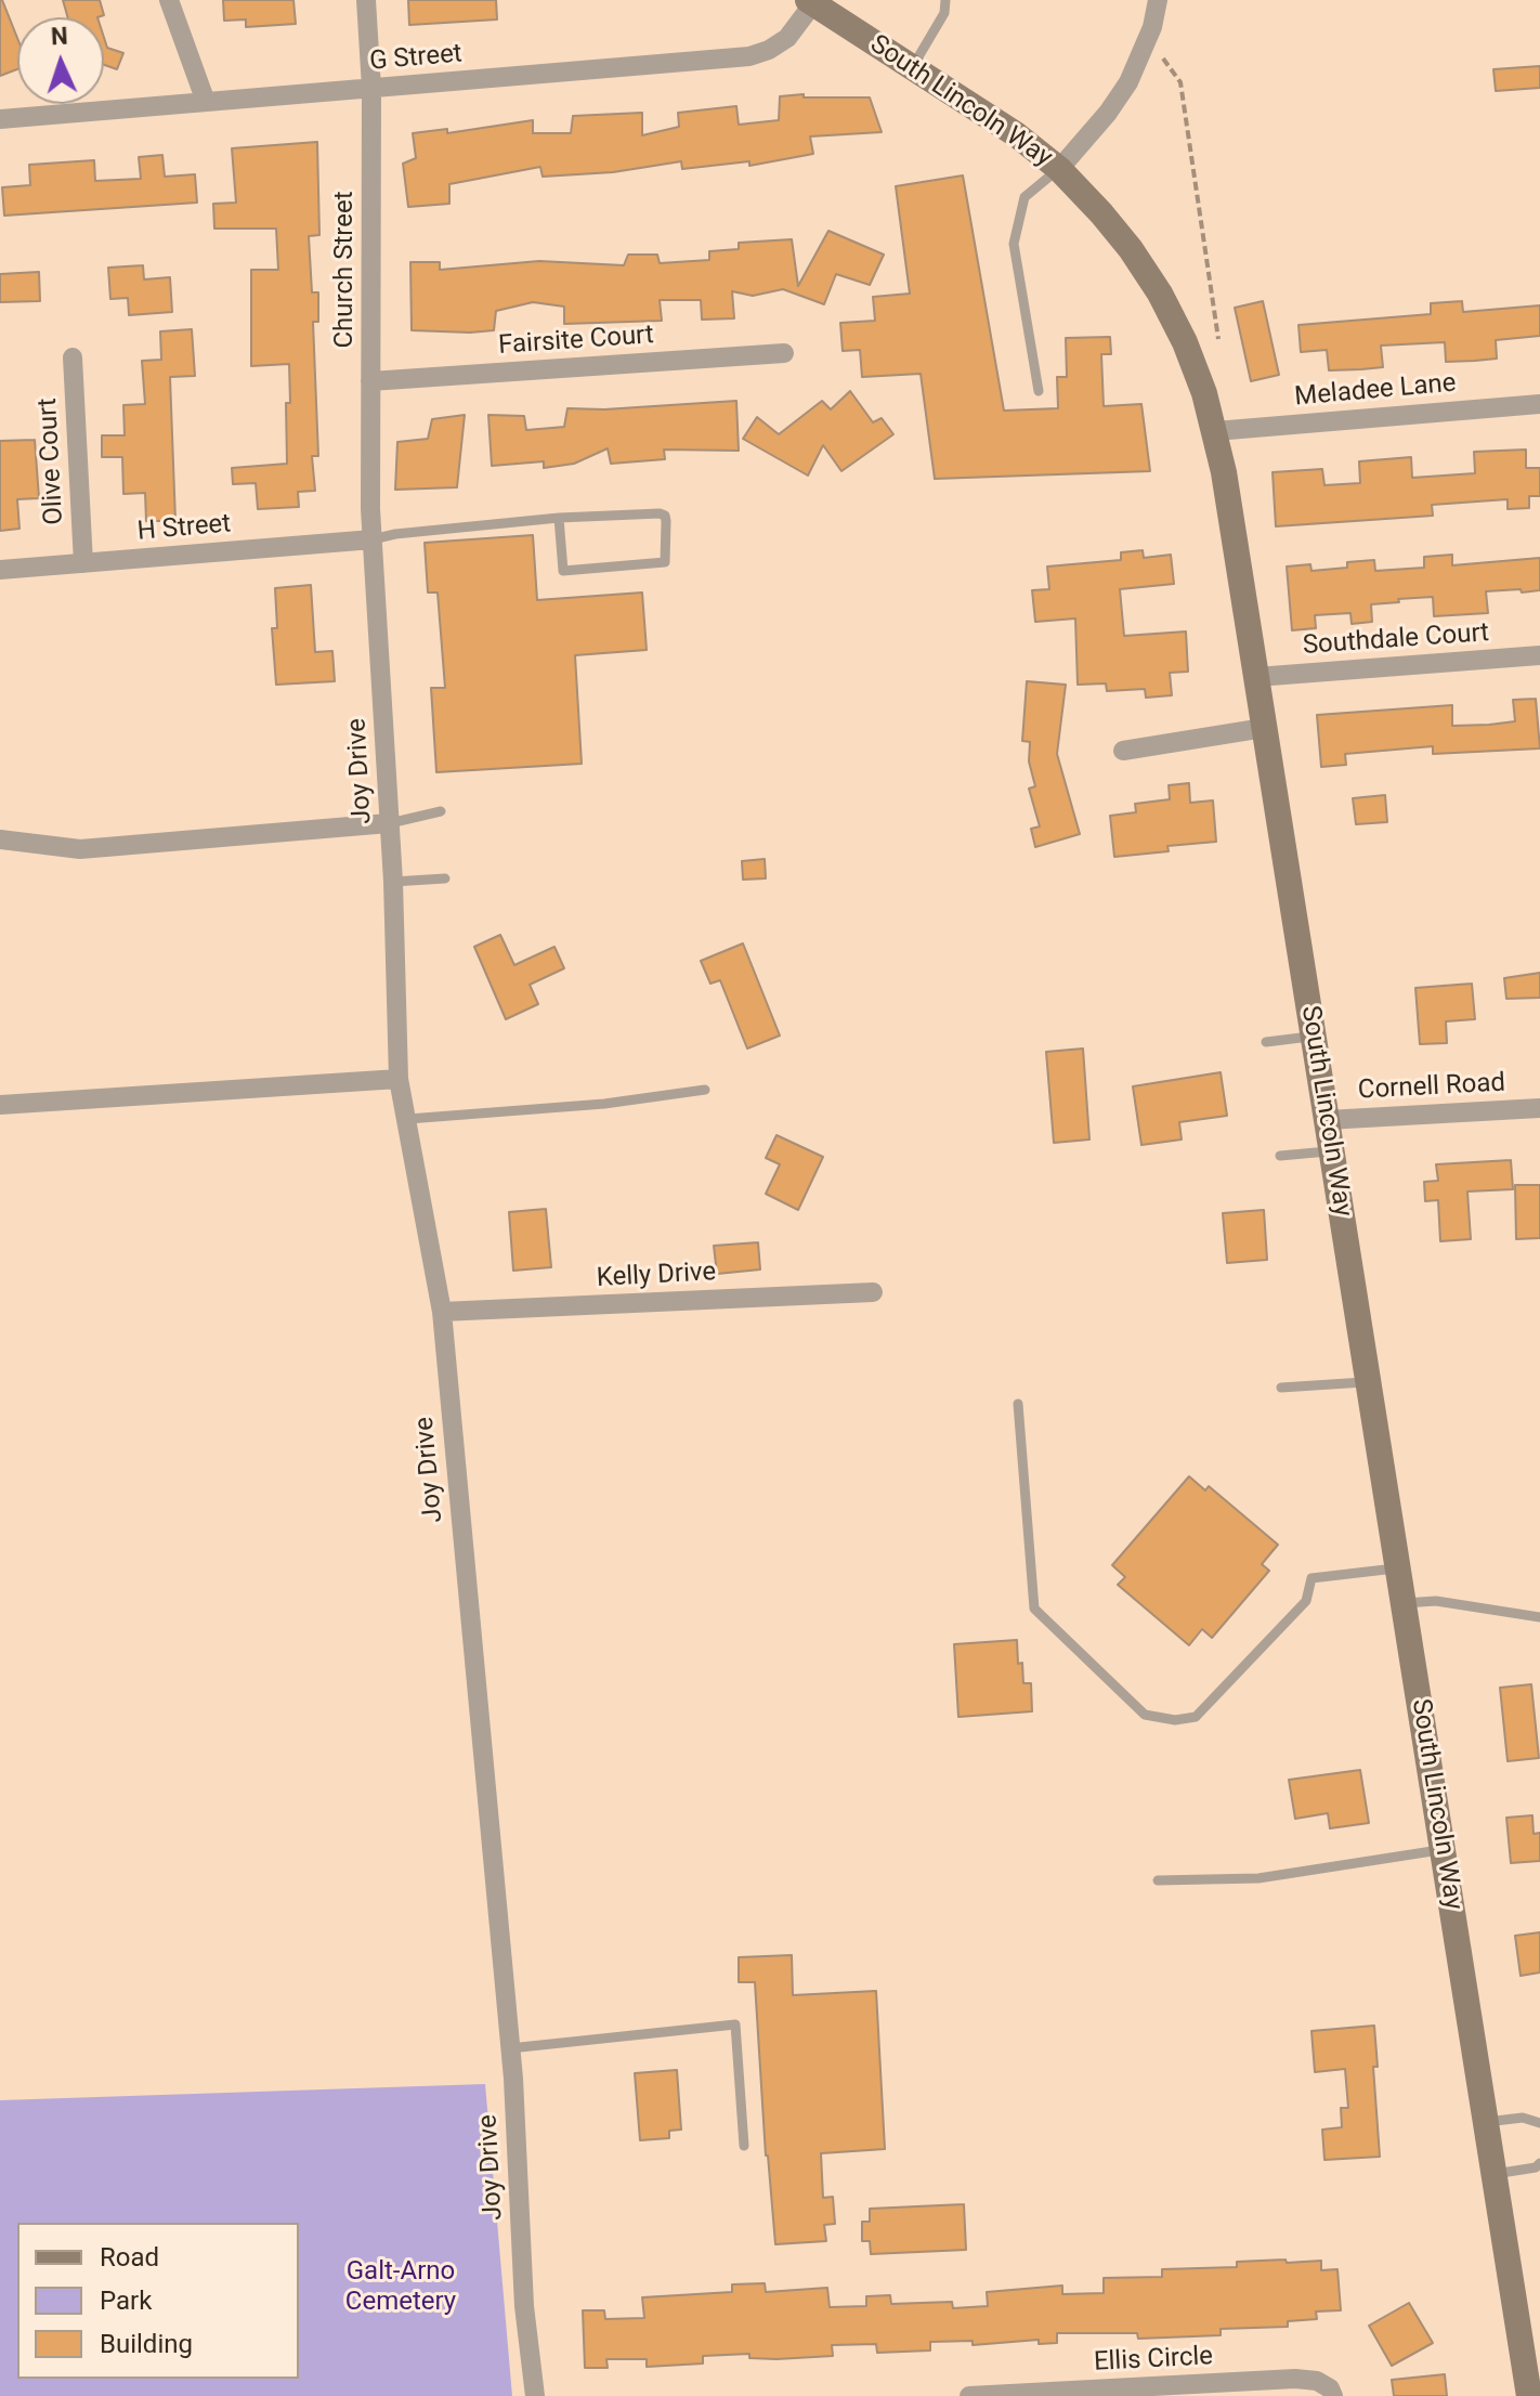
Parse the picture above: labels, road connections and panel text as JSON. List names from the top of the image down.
{
  "streets": {
    "main road": ["South Lincoln Way"],
    "street": [
      "G Street",
      "Church Street",
      "Fairsite Court",
      "Meladee Lane",
      "Olive Court",
      "H Street",
      "Southdale Court",
      "Joy Drive",
      "Cornell Road",
      "Kelly Drive",
      "Ellis Circle"
    ]
  },
  "crossings": [
    ["G Street", "South Lincoln Way"],
    ["G Street", "Church Street"],
    ["South Lincoln Way", "Meladee Lane"],
    ["South Lincoln Way", "Southdale Court"],
    ["South Lincoln Way", "Cornell Road"],
    ["Church Street", "Fairsite Court"],
    ["Church Street", "H Street"],
    ["Church Street", "Joy Drive"],
    ["Olive Court", "H Street"],
    ["H Street", "Joy Drive"],
    ["Joy Drive", "Kelly Drive"]
  ],
  "parks": ["Galt-Arno Cemetery"],
  "legend": ["Road", "Park", "Building"],
  "north": "top"
}
